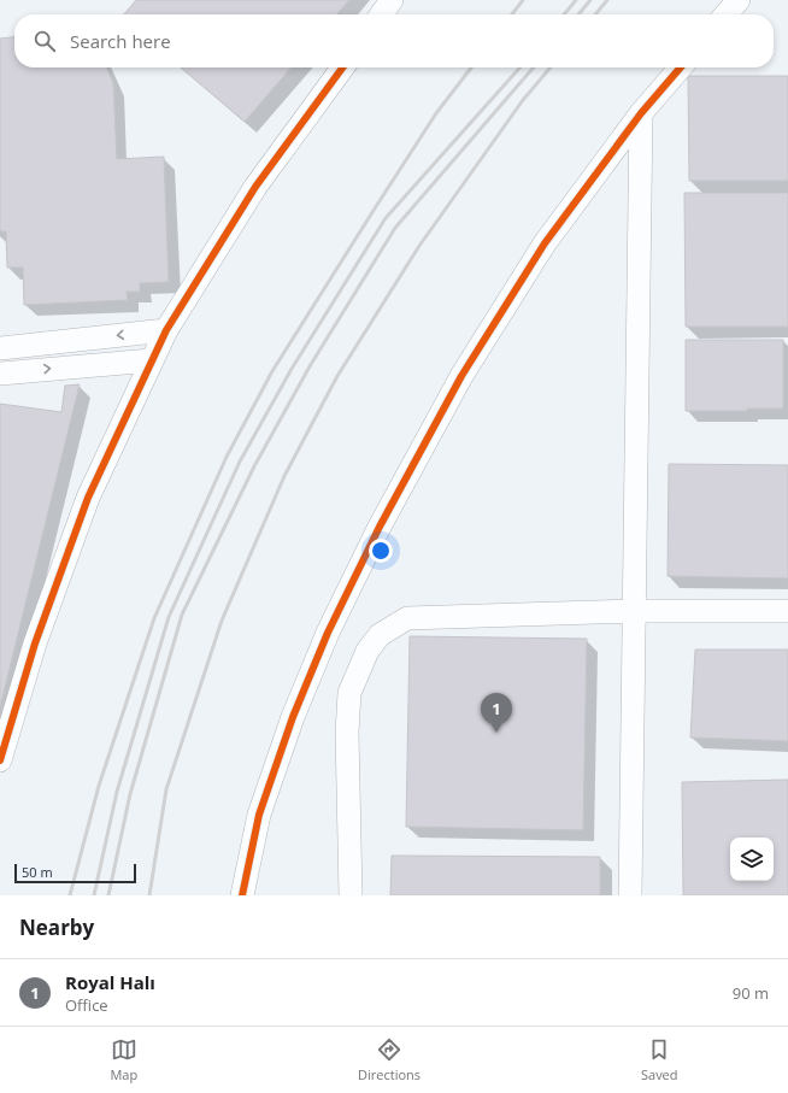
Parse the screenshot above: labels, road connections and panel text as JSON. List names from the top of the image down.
{
  "scale_bar": "50 m",
  "page": {
    "search": "Search here",
    "pins": "1",
    "scale": "50 m",
    "heading": "Nearby",
    "list": [
      {
        "mark": "1",
        "name": "Royal Halı",
        "note": "Office",
        "value": "90 m"
      }
    ],
    "nav": ["Map", "Directions", "Saved"]
  }
}
